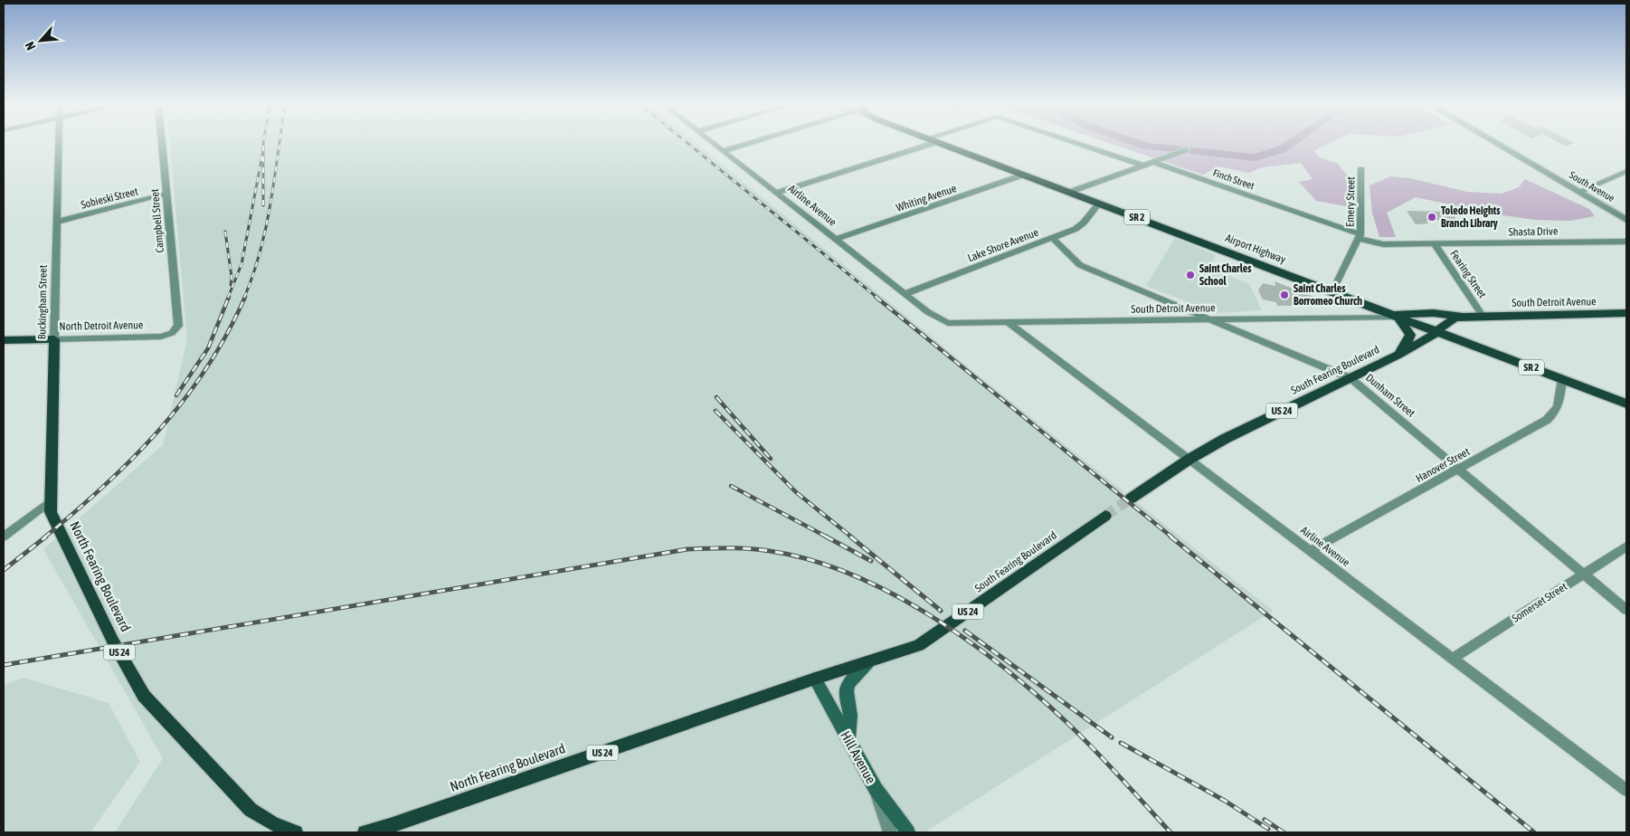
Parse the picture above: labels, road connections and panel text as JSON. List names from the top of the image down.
{
  "streets": {
    "main road": [
      "SR 2",
      "Airport Highway",
      "Buckingham Street",
      "South Detroit Avenue",
      "North Detroit Avenue",
      "South Fearing Boulevard",
      "US 24",
      "North Fearing Boulevard",
      "Hill Avenue"
    ],
    "street": [
      "Finch Street",
      "South Avenue",
      "Sobieski Street",
      "Whiting Avenue",
      "Emery Street",
      "Airline Avenue",
      "Campbell Street",
      "Shasta Drive",
      "Lake Shore Avenue",
      "Fearing Street",
      "Dunham Street",
      "Hanover Street",
      "Somerset Street"
    ]
  },
  "crossings": [
    ["Finch Street", "Emery Street"],
    ["Finch Street", "Shasta Drive"],
    ["Sobieski Street", "Campbell Street"],
    ["Sobieski Street", "Buckingham Street"],
    ["Whiting Avenue", "Airline Avenue"],
    ["Whiting Avenue", "Airport Highway"],
    ["Emery Street", "Shasta Drive"],
    ["Airline Avenue", "Lake Shore Avenue"],
    ["Airline Avenue", "South Detroit Avenue"],
    ["Airline Avenue", "South Fearing Boulevard"],
    ["Airline Avenue", "Hanover Street"],
    ["Airline Avenue", "Somerset Street"],
    ["Campbell Street", "North Detroit Avenue"],
    ["Shasta Drive", "Fearing Street"],
    ["Lake Shore Avenue", "Airport Highway"],
    ["Lake Shore Avenue", "Dunham Street"],
    ["Airport Highway", "South Detroit Avenue"],
    ["Airport Highway", "South Fearing Boulevard"],
    ["Airport Highway", "Hanover Street"],
    ["Fearing Street", "South Detroit Avenue"],
    ["Fearing Street", "South Fearing Boulevard"],
    ["Buckingham Street", "North Detroit Avenue"],
    ["Buckingham Street", "North Fearing Boulevard"],
    ["South Detroit Avenue", "South Fearing Boulevard"],
    ["South Detroit Avenue", "Dunham Street"],
    ["South Fearing Boulevard", "Dunham Street"],
    ["South Fearing Boulevard", "North Fearing Boulevard"],
    ["South Fearing Boulevard", "Hill Avenue"],
    ["Dunham Street", "Hanover Street"],
    ["Dunham Street", "Somerset Street"],
    ["North Fearing Boulevard", "Hill Avenue"]
  ],
  "places": ["Toledo Heights Branch Library", "Saint Charles School", "Saint Charles Borromeo Church"],
  "north": "bottom left"
}
